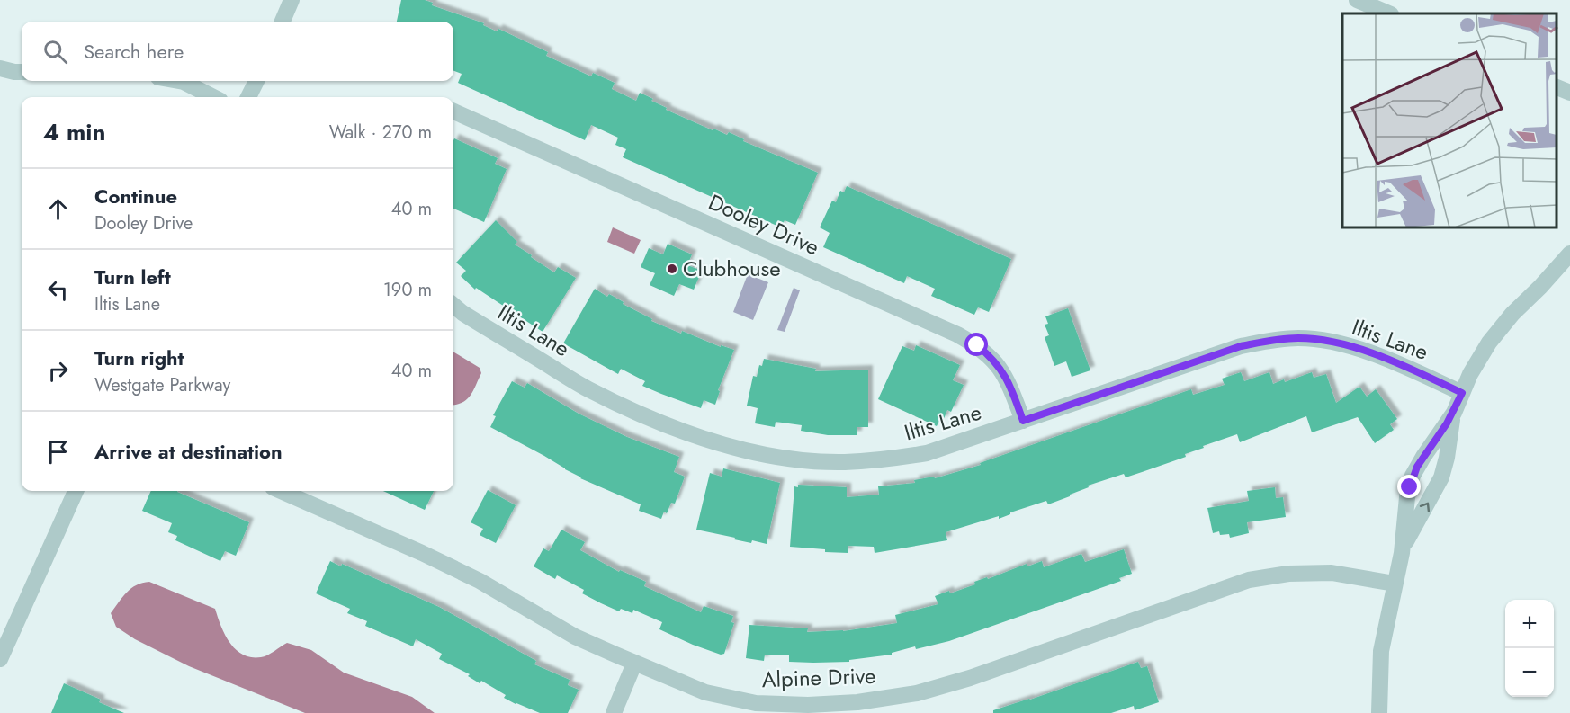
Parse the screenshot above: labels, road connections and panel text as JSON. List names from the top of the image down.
{
  "streets": {
    "street": ["Dooley Drive", "Iltis Lane", "Alpine Drive"]
  },
  "crossings": [
    ["Dooley Drive", "Iltis Lane"]
  ],
  "places": ["Clubhouse"],
  "page": {
    "search": "Search here",
    "heading": ["4 min", "Walk · 270 m"],
    "list": [
      ["Continue", "Dooley Drive", "40 m"],
      ["Turn left", "Iltis Lane", "190 m"],
      ["Turn right", "Westgate Parkway", "40 m"],
      "Arrive at destination"
    ],
    "map_buttons": ["+", "−"]
  }
}
